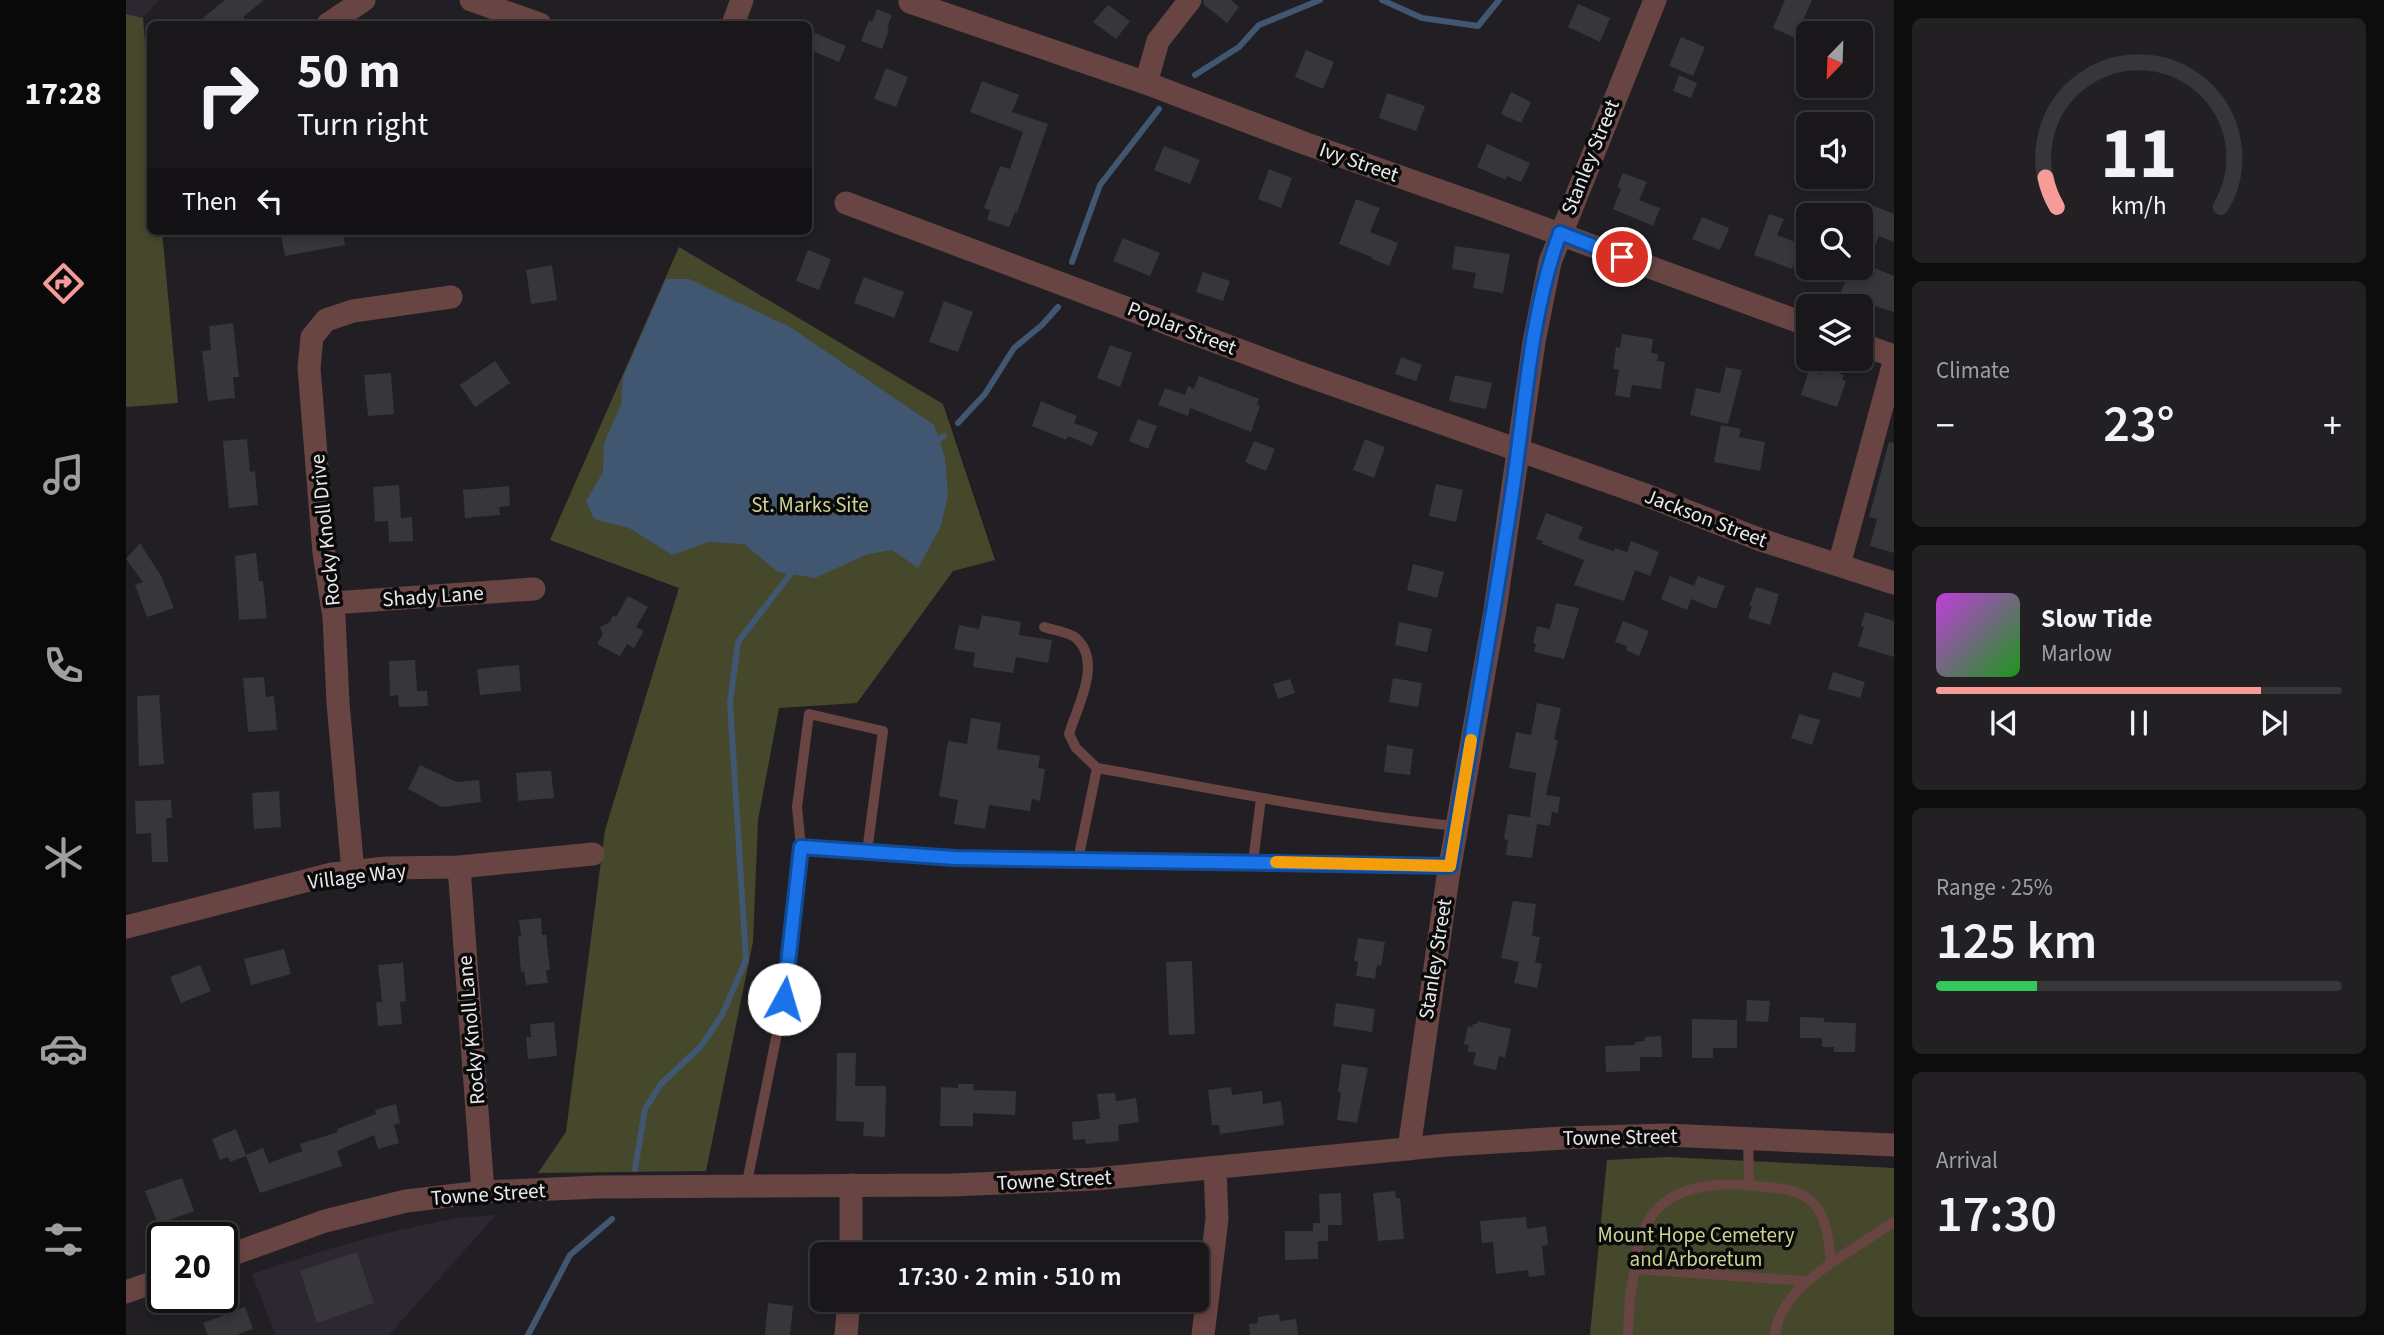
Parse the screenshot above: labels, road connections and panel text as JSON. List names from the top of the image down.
{
  "streets": {
    "street": [
      "Stanley Street",
      "Ivy Street",
      "Poplar Street",
      "Jackson Street",
      "Rocky Knoll Drive",
      "Shady Lane",
      "Village Way",
      "Rocky Knoll Lane",
      "Towne Street"
    ]
  },
  "crossings": [
    ["Stanley Street", "Ivy Street"],
    ["Stanley Street", "Poplar Street"],
    ["Stanley Street", "Jackson Street"],
    ["Stanley Street", "Towne Street"],
    ["Poplar Street", "Jackson Street"],
    ["Rocky Knoll Drive", "Shady Lane"],
    ["Rocky Knoll Drive", "Village Way"],
    ["Village Way", "Rocky Knoll Lane"],
    ["Rocky Knoll Lane", "Towne Street"]
  ],
  "parks": ["St. Marks Site", "Mount Hope Cemetery and Arboretum"],
  "north": "bottom left",
  "page": {
    "tabs": "17:28",
    "turn": ["50 m", "Turn right"],
    "then": "Then",
    "tile": [
      "Climate",
      ["Range · 25%", "125 km"],
      ["Arrival", "17:30"]
    ],
    "heat": ["−", "23°", "+"],
    "song": ["Slow Tide", "Marlow"],
    "limit": "20",
    "trip": "17:30 · 2 min · 510 m",
    "gauge": ["11", "km/h"]
  }
}
